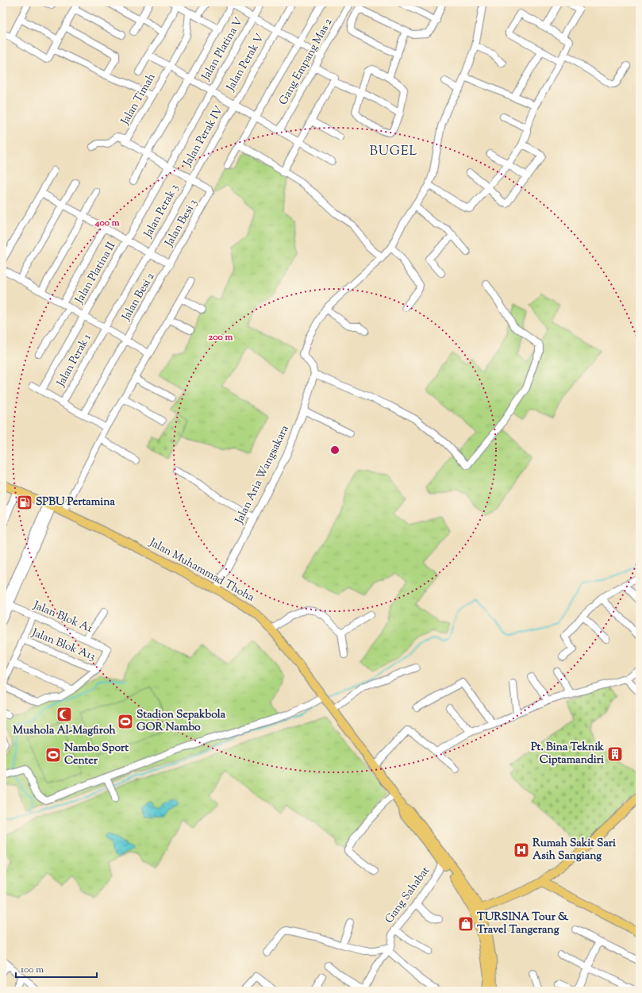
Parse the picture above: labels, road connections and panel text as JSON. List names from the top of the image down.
{
  "streets": {
    "main road": ["Jalan Muhammad Thoha"],
    "street": [
      "Jalan Platina V",
      "Gang Empang Mas 2",
      "Jalan Perak V",
      "Jalan Timah",
      "Jalan Perak IV",
      "Jalan Perak 3",
      "Jalan Besi 3",
      "Jalan Platina II",
      "Jalan Besi 2",
      "Jalan Perak 1",
      "Jalan Aria Wangsakara",
      "Jalan Blok A1",
      "Jalan Blok A13",
      "Gang Sahabat"
    ]
  },
  "crossings": [
    ["Jalan Platina V", "Jalan Platina II"],
    ["Jalan Perak V", "Jalan Perak IV"],
    ["Jalan Perak IV", "Jalan Perak 3"],
    ["Jalan Perak IV", "Jalan Besi 3"],
    ["Jalan Perak 3", "Jalan Besi 3"],
    ["Jalan Perak 3", "Jalan Perak 1"],
    ["Jalan Besi 3", "Jalan Besi 2"],
    ["Jalan Aria Wangsakara", "Jalan Muhammad Thoha"],
    ["Jalan Muhammad Thoha", "Gang Sahabat"],
    ["Jalan Blok A1", "Jalan Blok A13"]
  ],
  "districts": ["BUGEL"],
  "places": {
    "fuel station": ["SPBU Pertamina"],
    "mosque": ["Mushola Al-Magfiroh"],
    "sports": ["Stadion Sepakbola GOR Nambo", "Nambo Sport Center"],
    "building": ["Pt. Bina Teknik Ciptamandiri"],
    "hospital": ["Rumah Sakit Sari Asih Sangiang"],
    "shop": ["TURSINA Tour & Travel Tangerang"]
  },
  "scale_bar": "100 m",
  "rings": ["400 m", "200 m"]
}
